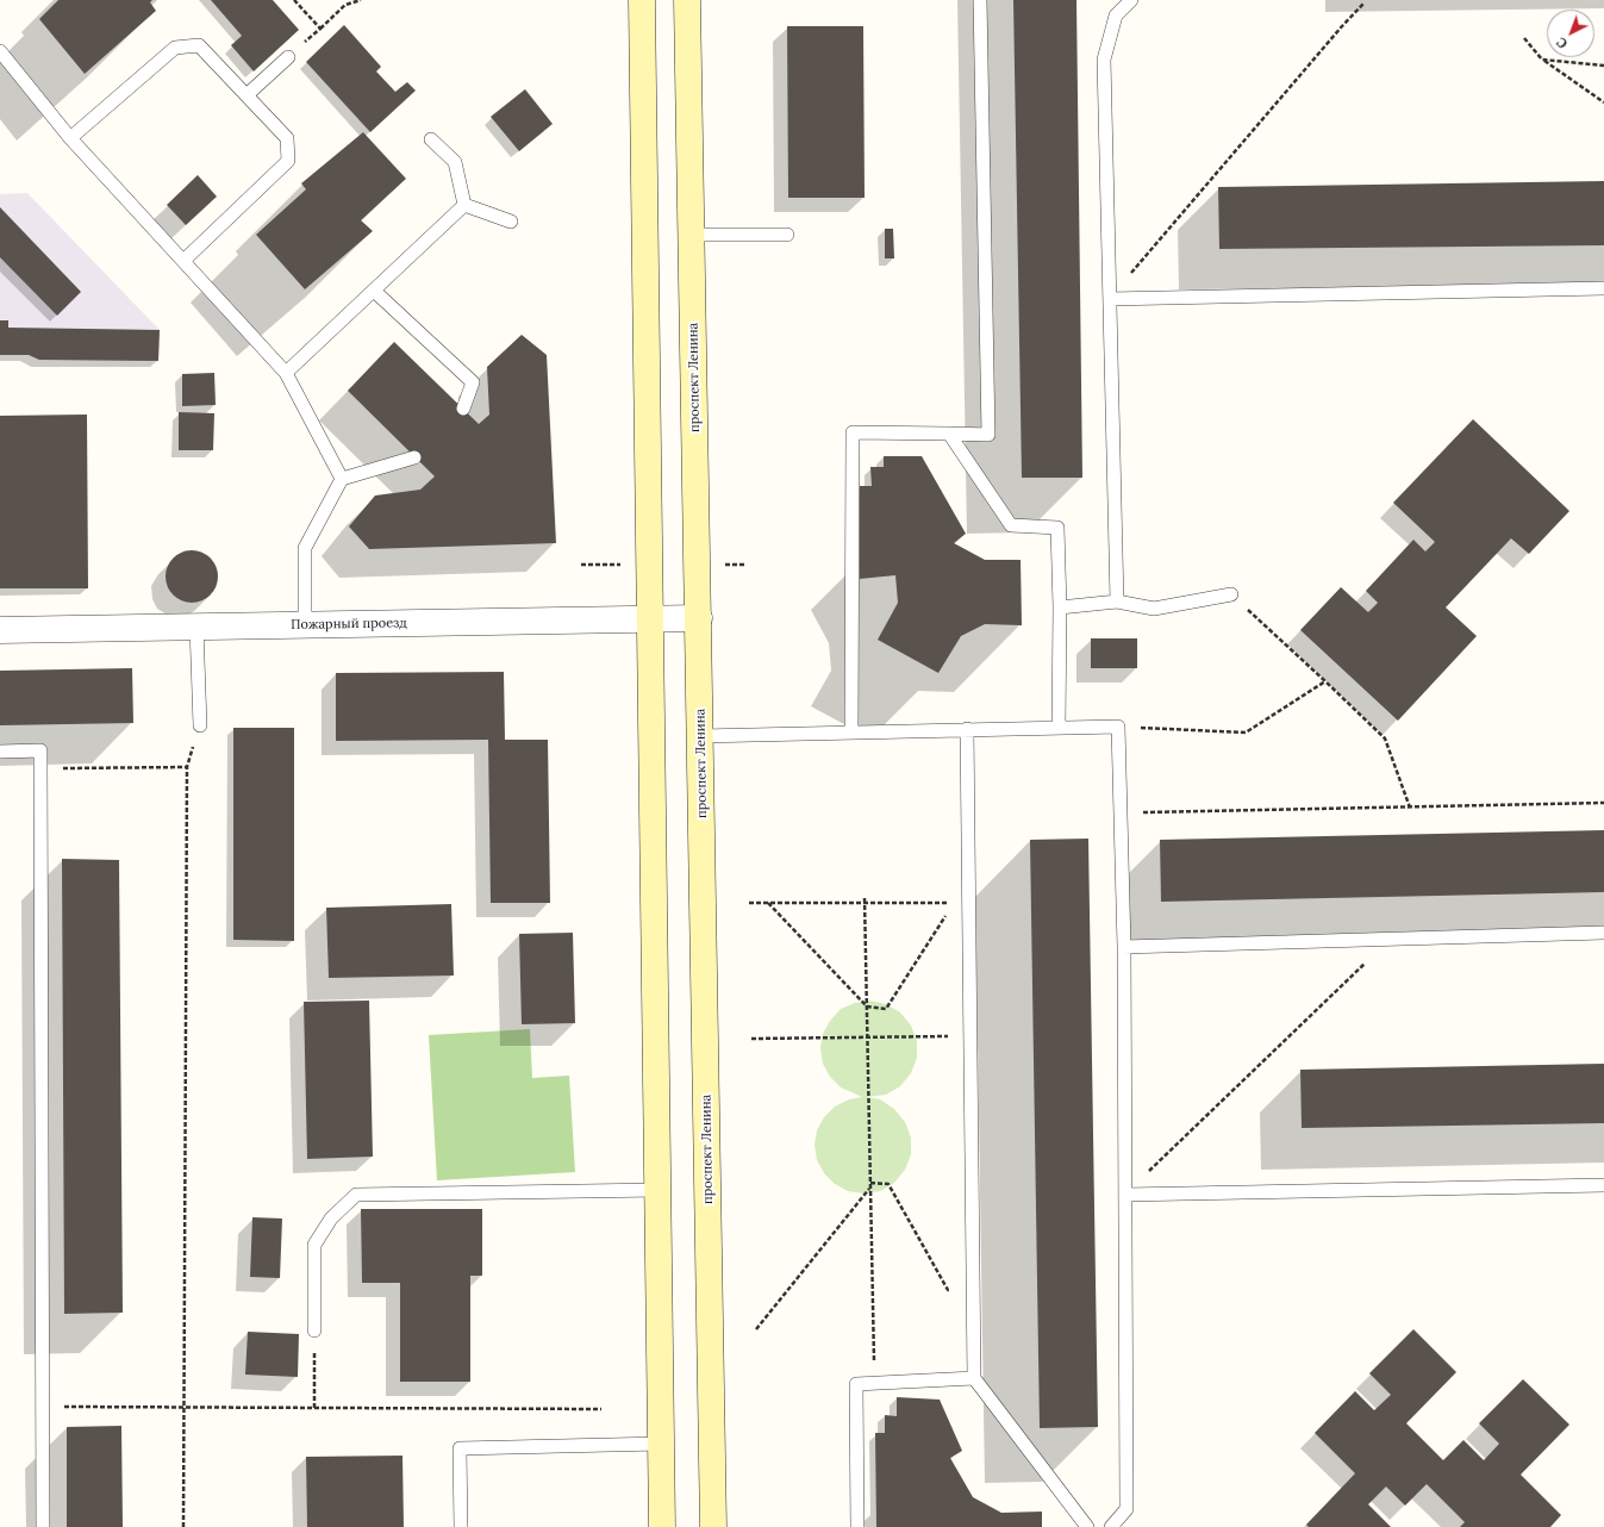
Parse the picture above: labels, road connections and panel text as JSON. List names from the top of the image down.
{
  "streets": {
    "main road": ["проспект Ленина"],
    "street": ["Пожарный проезд"]
  },
  "crossings": [
    ["проспект Ленина", "Пожарный проезд"]
  ],
  "north": "bottom left"
}
